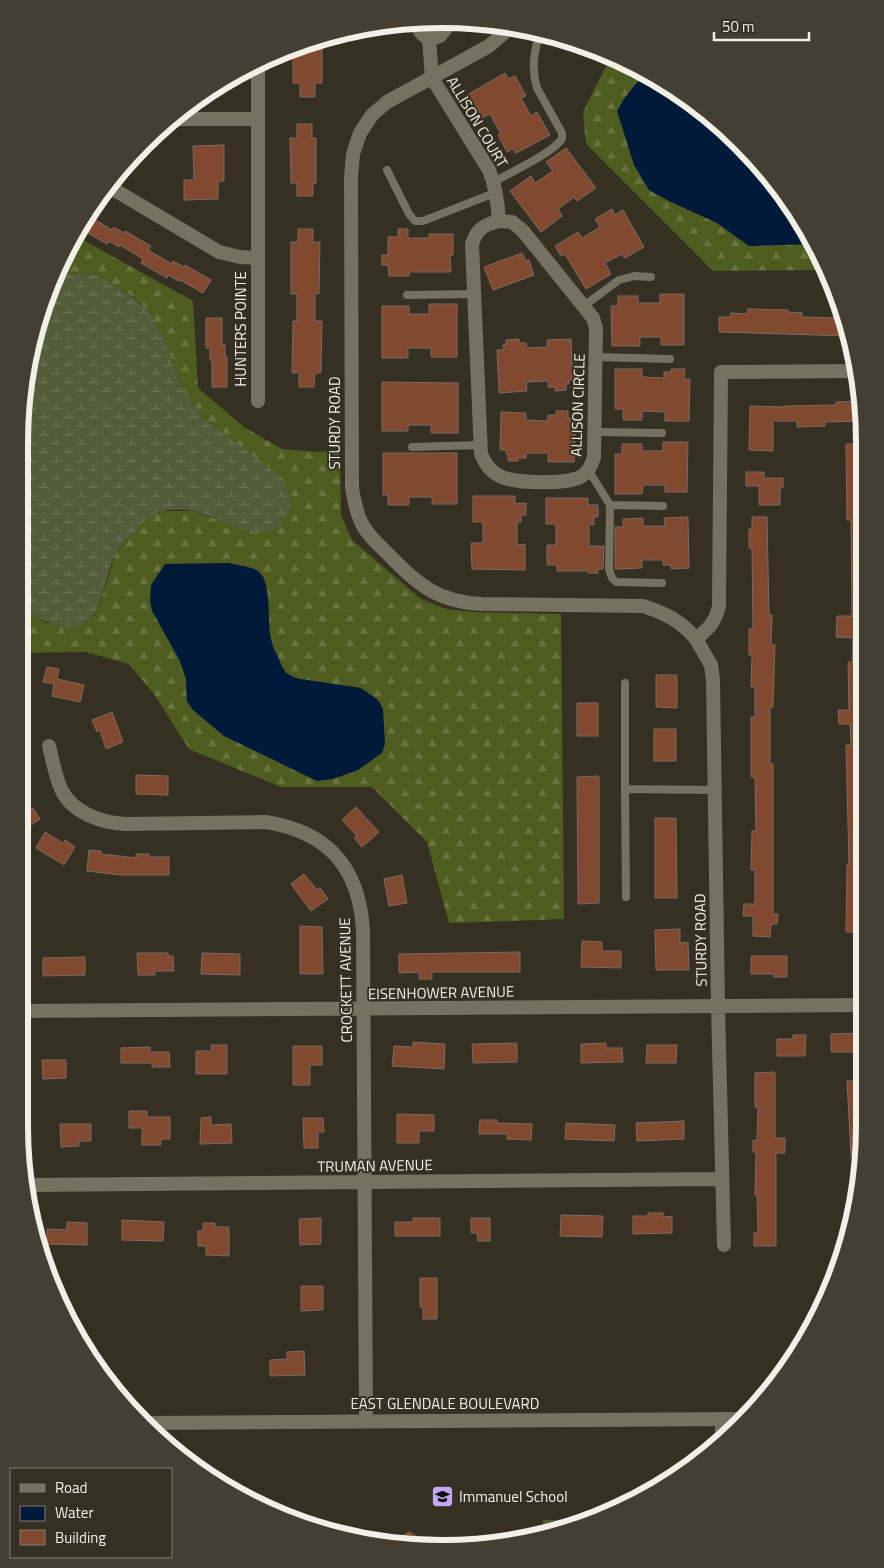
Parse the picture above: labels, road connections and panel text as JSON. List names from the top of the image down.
{
  "streets": {
    "street": [
      "ALLISON COURT",
      "HUNTERS POINTE",
      "ALLISON CIRCLE",
      "STURDY ROAD",
      "CROCKETT AVENUE",
      "EISENHOWER AVENUE",
      "TRUMAN AVENUE",
      "EAST GLENDALE BOULEVARD"
    ]
  },
  "crossings": [
    ["ALLISON COURT", "ALLISON CIRCLE"],
    ["ALLISON COURT", "STURDY ROAD"],
    ["STURDY ROAD", "EISENHOWER AVENUE"],
    ["STURDY ROAD", "TRUMAN AVENUE"],
    ["CROCKETT AVENUE", "EISENHOWER AVENUE"],
    ["CROCKETT AVENUE", "TRUMAN AVENUE"],
    ["CROCKETT AVENUE", "EAST GLENDALE BOULEVARD"]
  ],
  "places": {
    "school or university": ["Immanuel School"]
  },
  "legend": ["Road", "Water", "Building"],
  "scale_bar": "50 m"
}
